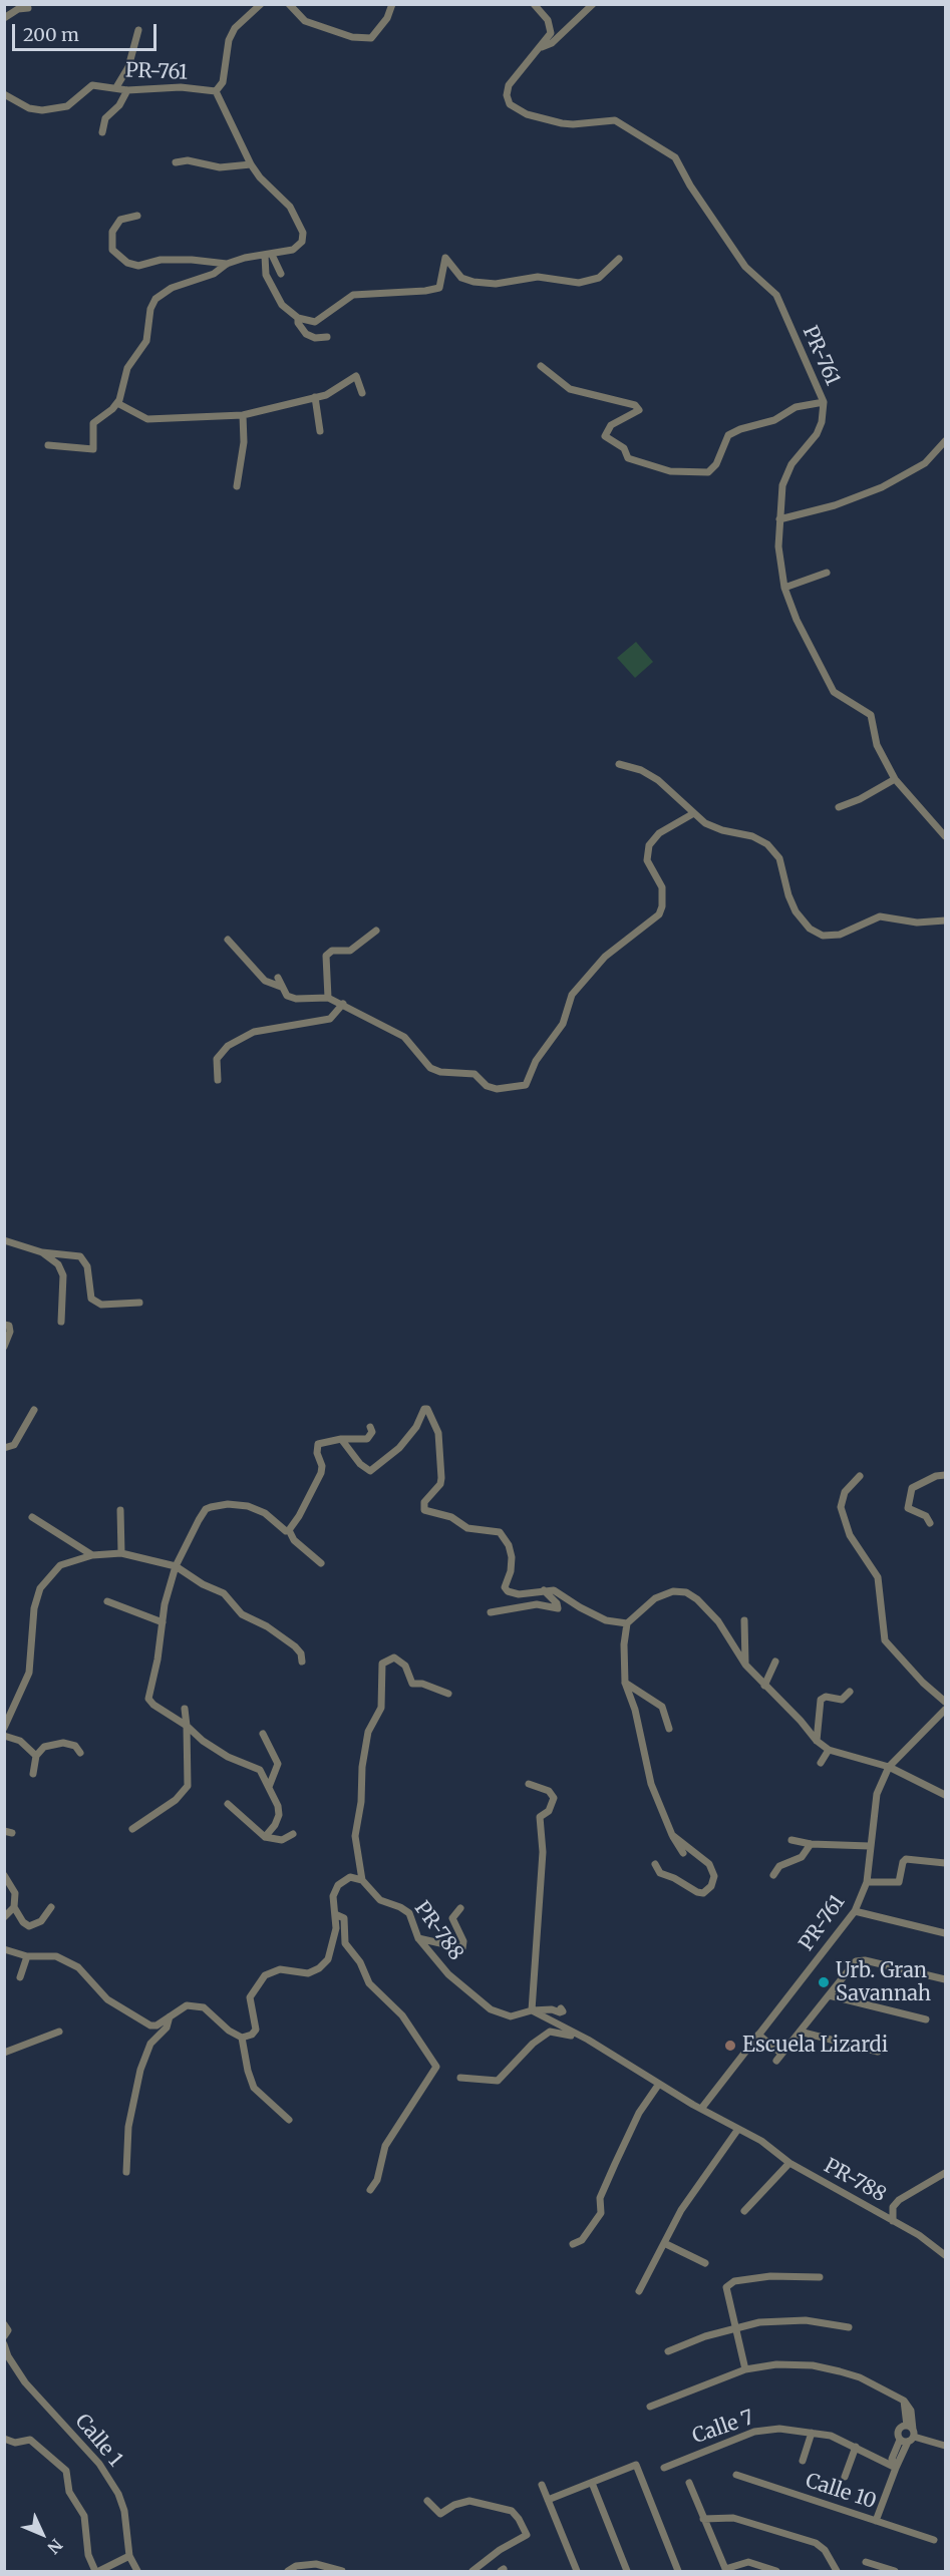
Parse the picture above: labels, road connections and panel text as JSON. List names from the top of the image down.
{
  "streets": {
    "street": [
      "PR-761",
      "PR-788",
      "Calle 7",
      "Calle 1",
      "Calle 10"
    ]
  },
  "crossings": [
    ["PR-761", "PR-788"]
  ],
  "places": ["Urb. Gran Savannah", "Escuela Lizardi"],
  "scale_bar": "200 m",
  "north": "bottom right"
}
